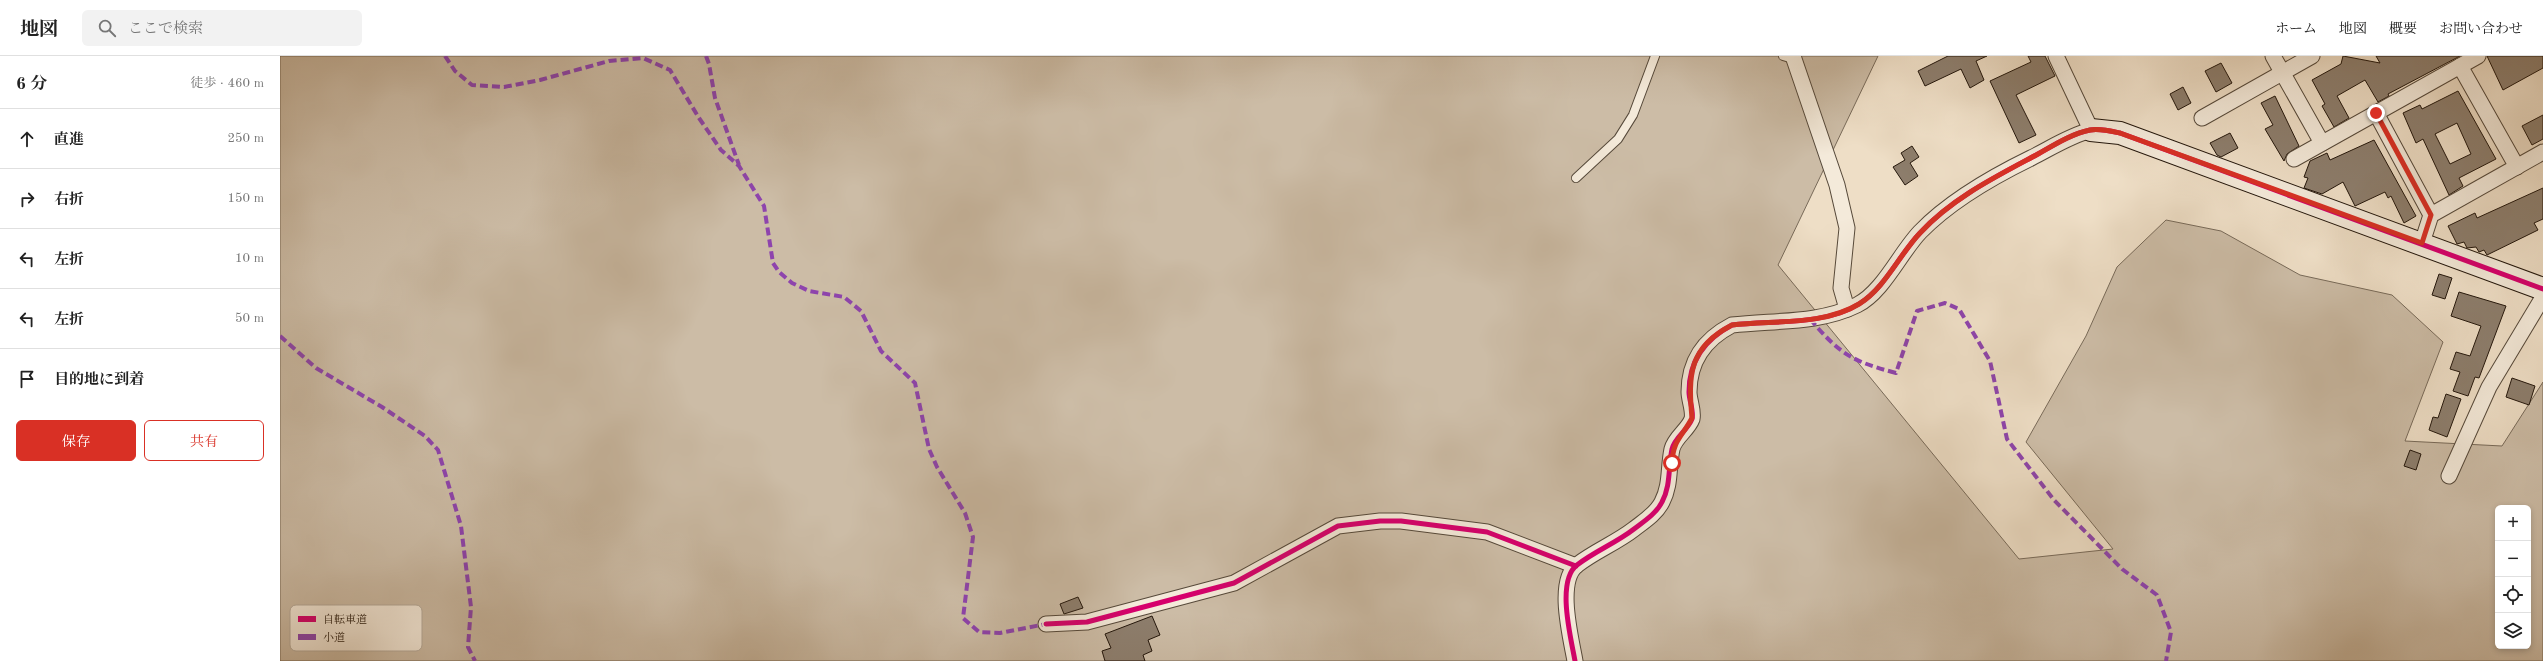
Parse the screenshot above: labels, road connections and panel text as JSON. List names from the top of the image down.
{
  "legend": ["自転車道", "小道"],
  "page": {
    "header": "地図",
    "search": "ここで検索",
    "nav": [
      "ホーム",
      "地図",
      "概要",
      "お問い合わせ"
    ],
    "heading": ["6 分", "徒歩 · 460 m"],
    "list": [
      ["直進", "250 m"],
      ["右折", "150 m"],
      ["左折", "10 m"],
      ["左折", "50 m"],
      "目的地に到着"
    ],
    "buttons": ["保存", "共有"],
    "map_buttons": ["+", "−"]
  }
}
